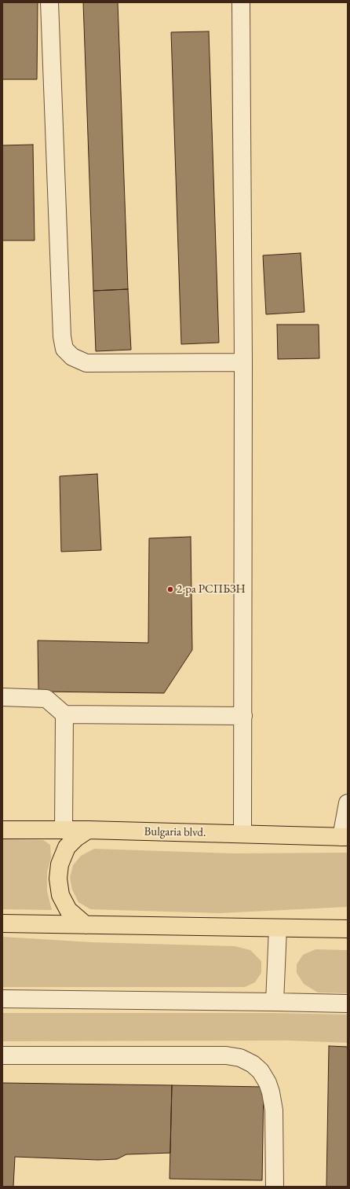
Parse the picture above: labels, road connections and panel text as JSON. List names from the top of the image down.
{
  "streets": {
    "highway": ["Bulgaria blvd."]
  },
  "places": ["2-ра РСПБЗН"]
}
